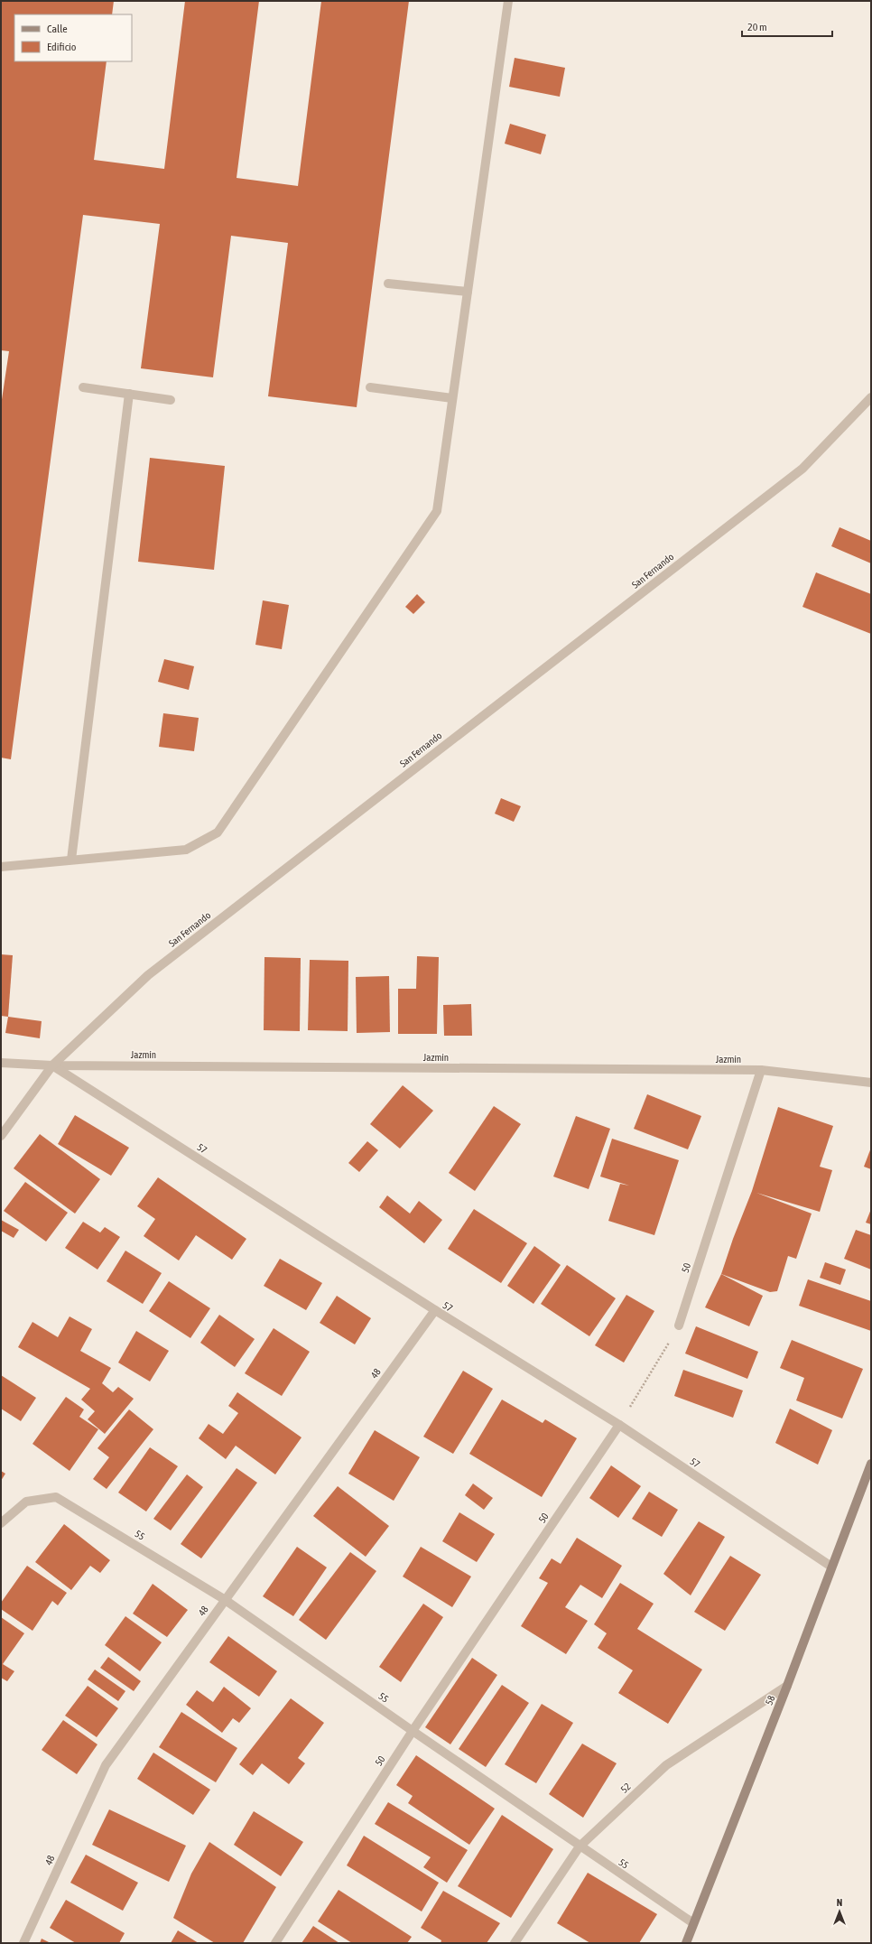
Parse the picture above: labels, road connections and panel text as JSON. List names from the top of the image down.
{
  "streets": {
    "main road": ["58"],
    "street": [
      "San Fernando",
      "Jazmín",
      "57",
      "50",
      "48",
      "55",
      "52"
    ]
  },
  "crossings": [
    ["San Fernando", "Jazmín"],
    ["San Fernando", "57"],
    ["Jazmín", "57"],
    ["Jazmín", "50"],
    ["57", "50"],
    ["57", "48"],
    ["57", "58"],
    ["50", "55"],
    ["48", "55"],
    ["55", "58"],
    ["55", "52"],
    ["58", "52"]
  ],
  "legend": ["Calle", "Edificio"],
  "scale_bar": "20 m",
  "north": "top"
}
